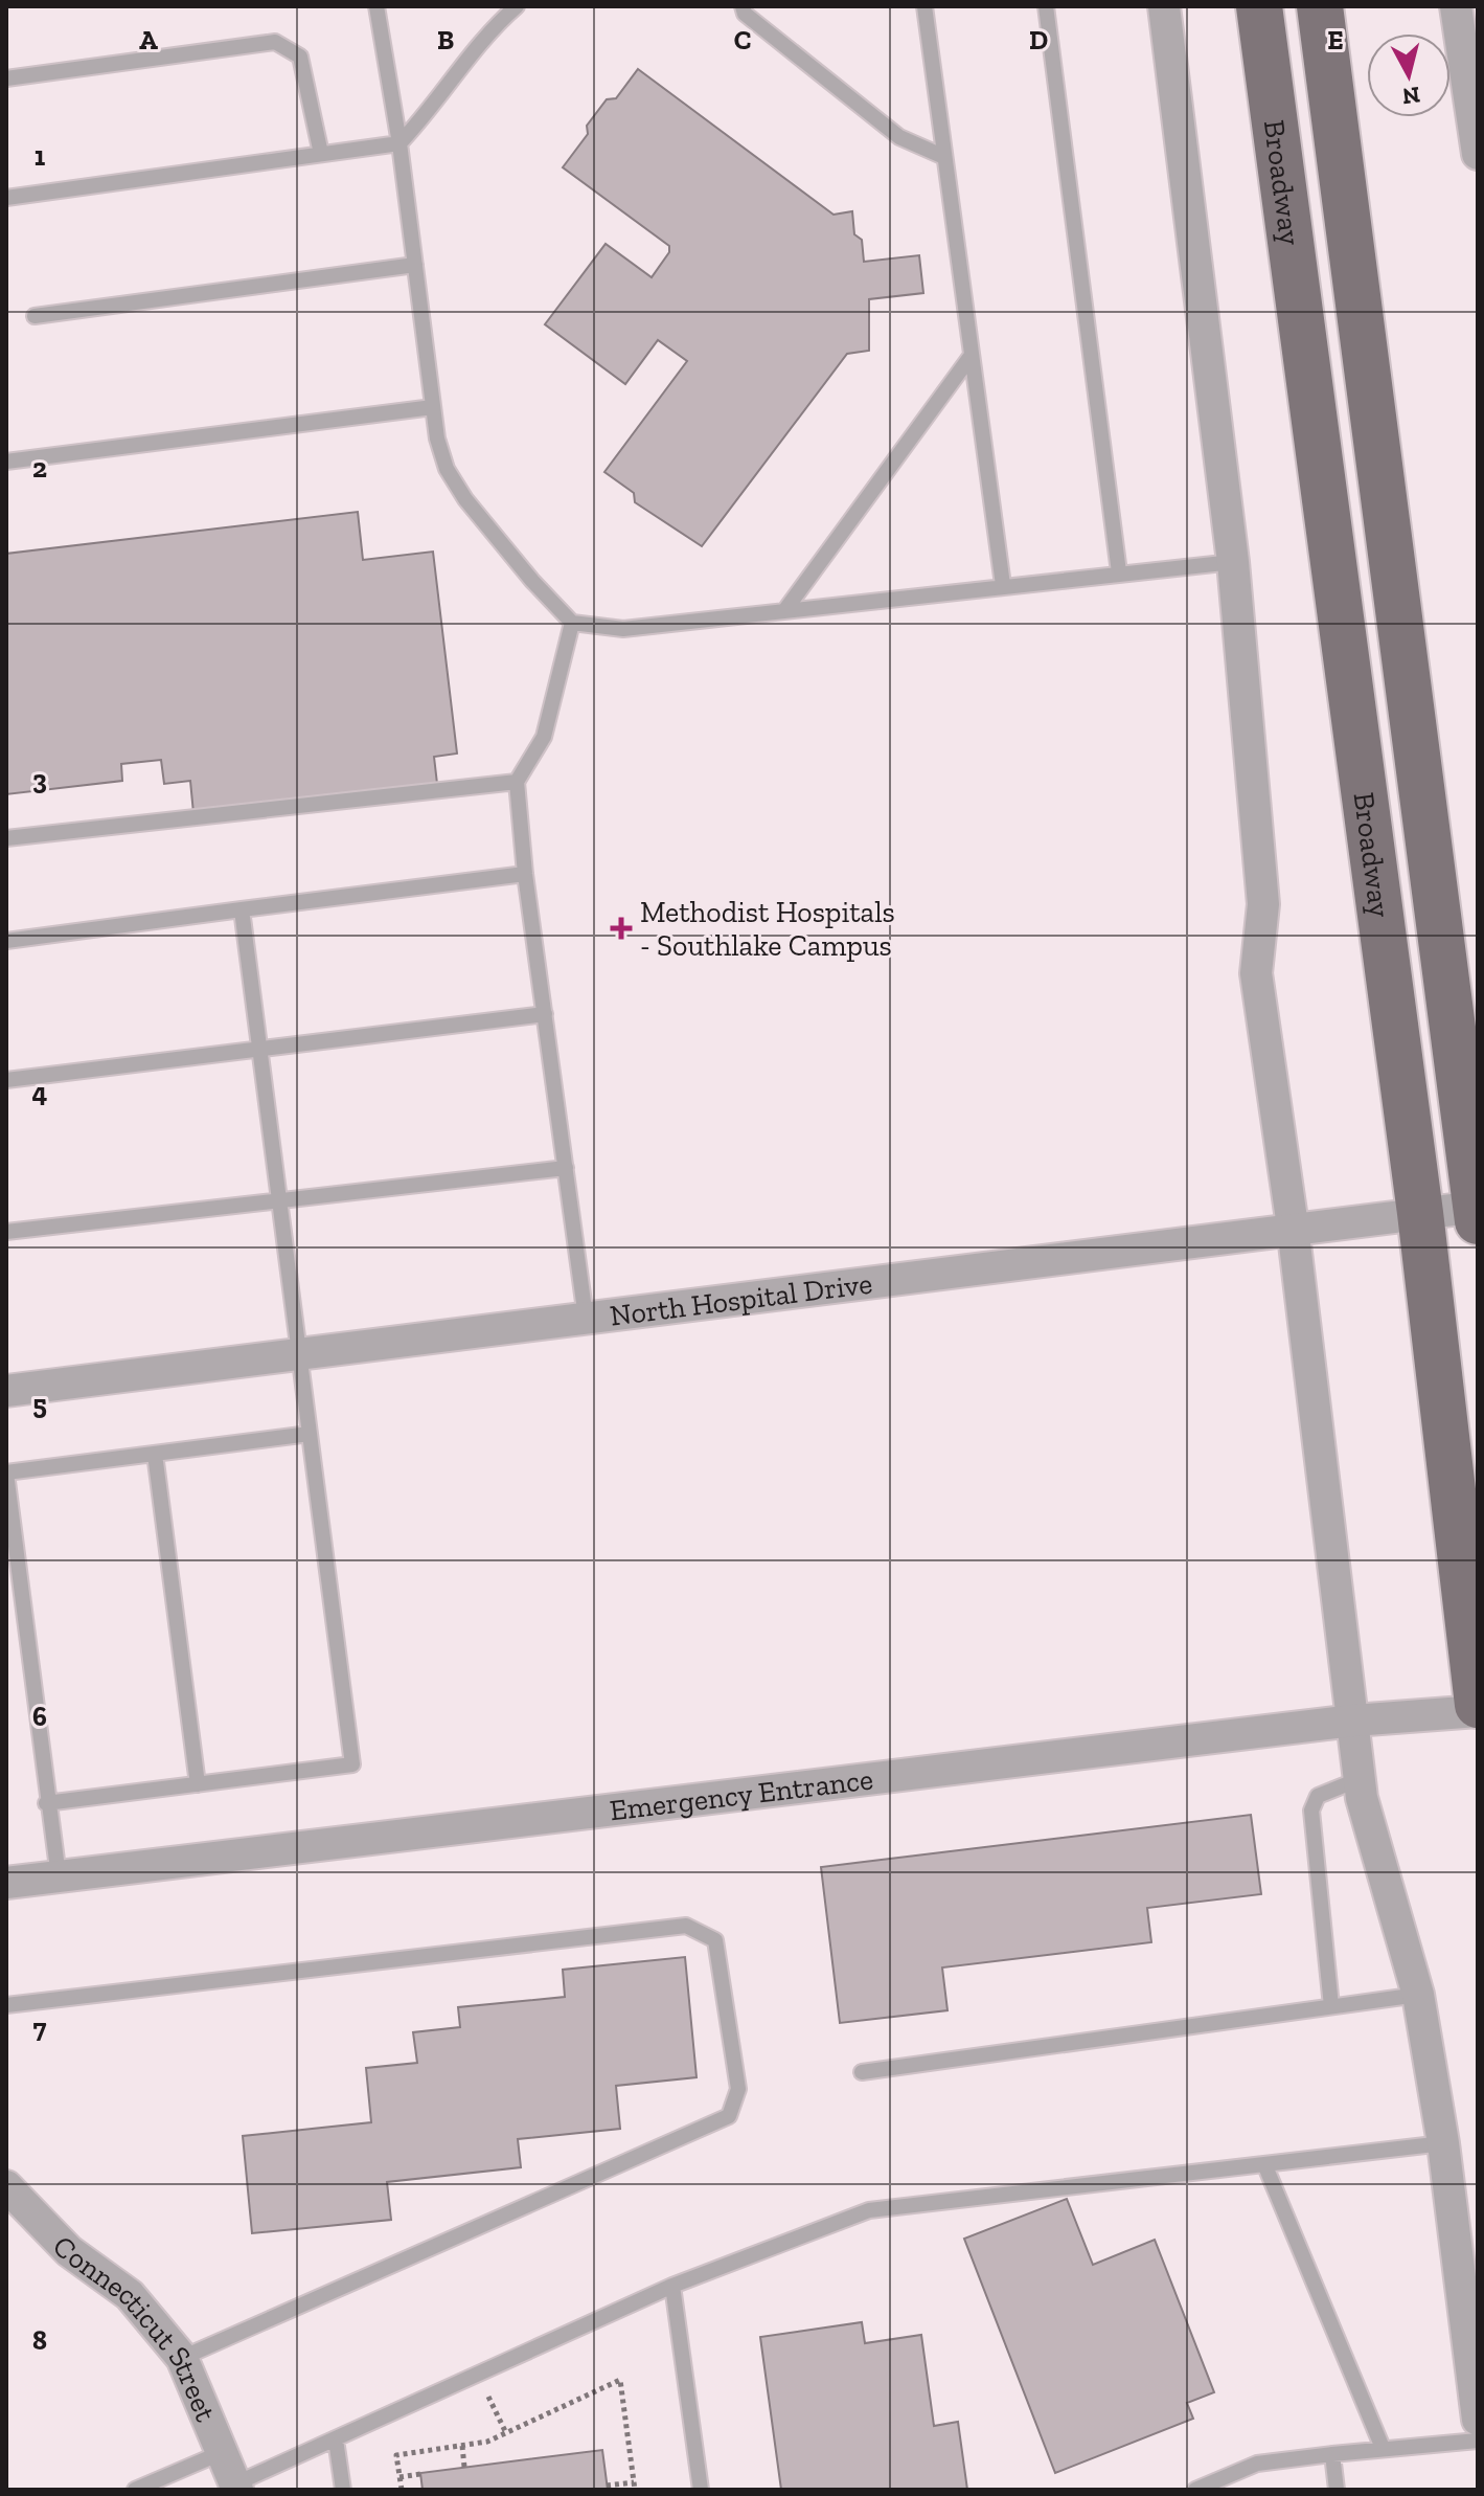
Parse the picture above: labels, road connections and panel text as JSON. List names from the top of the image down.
{
  "streets": {
    "main road": ["Broadway"],
    "street": ["North Hospital Drive", "Emergency Entrance", "Connecticut Street"]
  },
  "crossings": [
    ["Broadway", "North Hospital Drive"],
    ["Broadway", "Emergency Entrance"]
  ],
  "places": {
    "health": ["Methodist Hospitals - Southlake Campus"]
  },
  "north": "bottom",
  "grid": {
    "columns": [
      "A",
      "B",
      "C",
      "D",
      "E"
    ],
    "rows": [
      "1",
      "2",
      "3",
      "4",
      "5",
      "6",
      "7",
      "8"
    ]
  }
}
